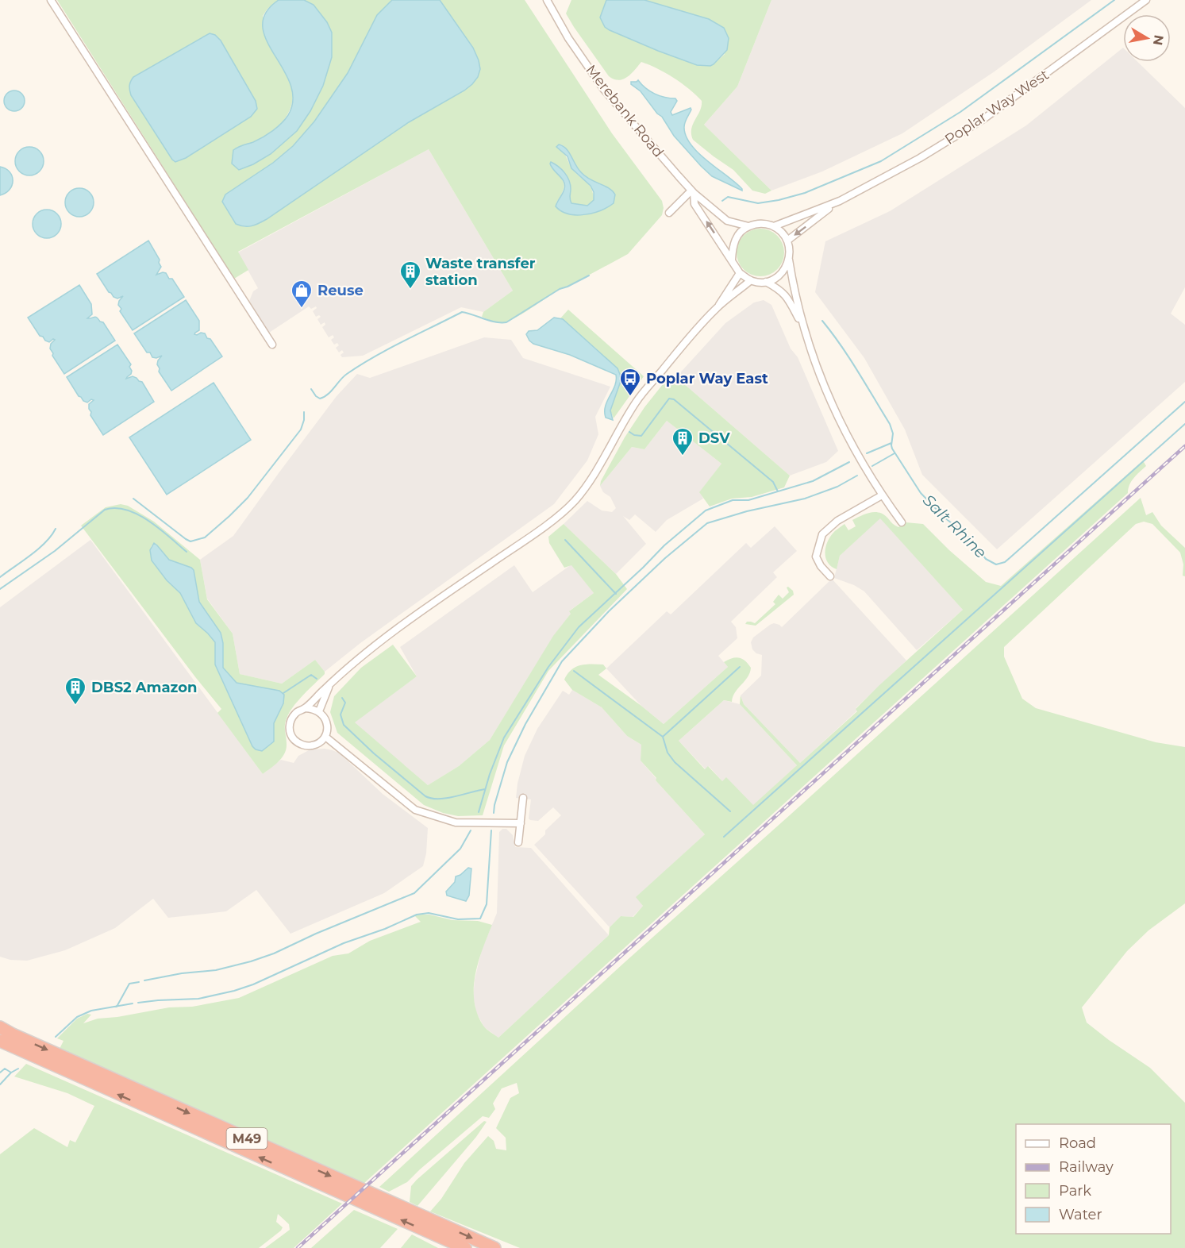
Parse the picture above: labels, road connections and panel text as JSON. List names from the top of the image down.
{
  "streets": {
    "highway": ["M49"],
    "street": ["Poplar Way West", "Merebank Road"]
  },
  "crossings": [
    ["Poplar Way West", "Merebank Road"]
  ],
  "water": ["Salt Rhine"],
  "places": {
    "building": ["Waste transfer station", "DSV", "DBS2 Amazon"],
    "shop": ["Reuse"],
    "bus stop": ["Poplar Way East"]
  },
  "legend": [
    "Road",
    "Railway",
    "Park",
    "Water"
  ],
  "north": "right"
}
